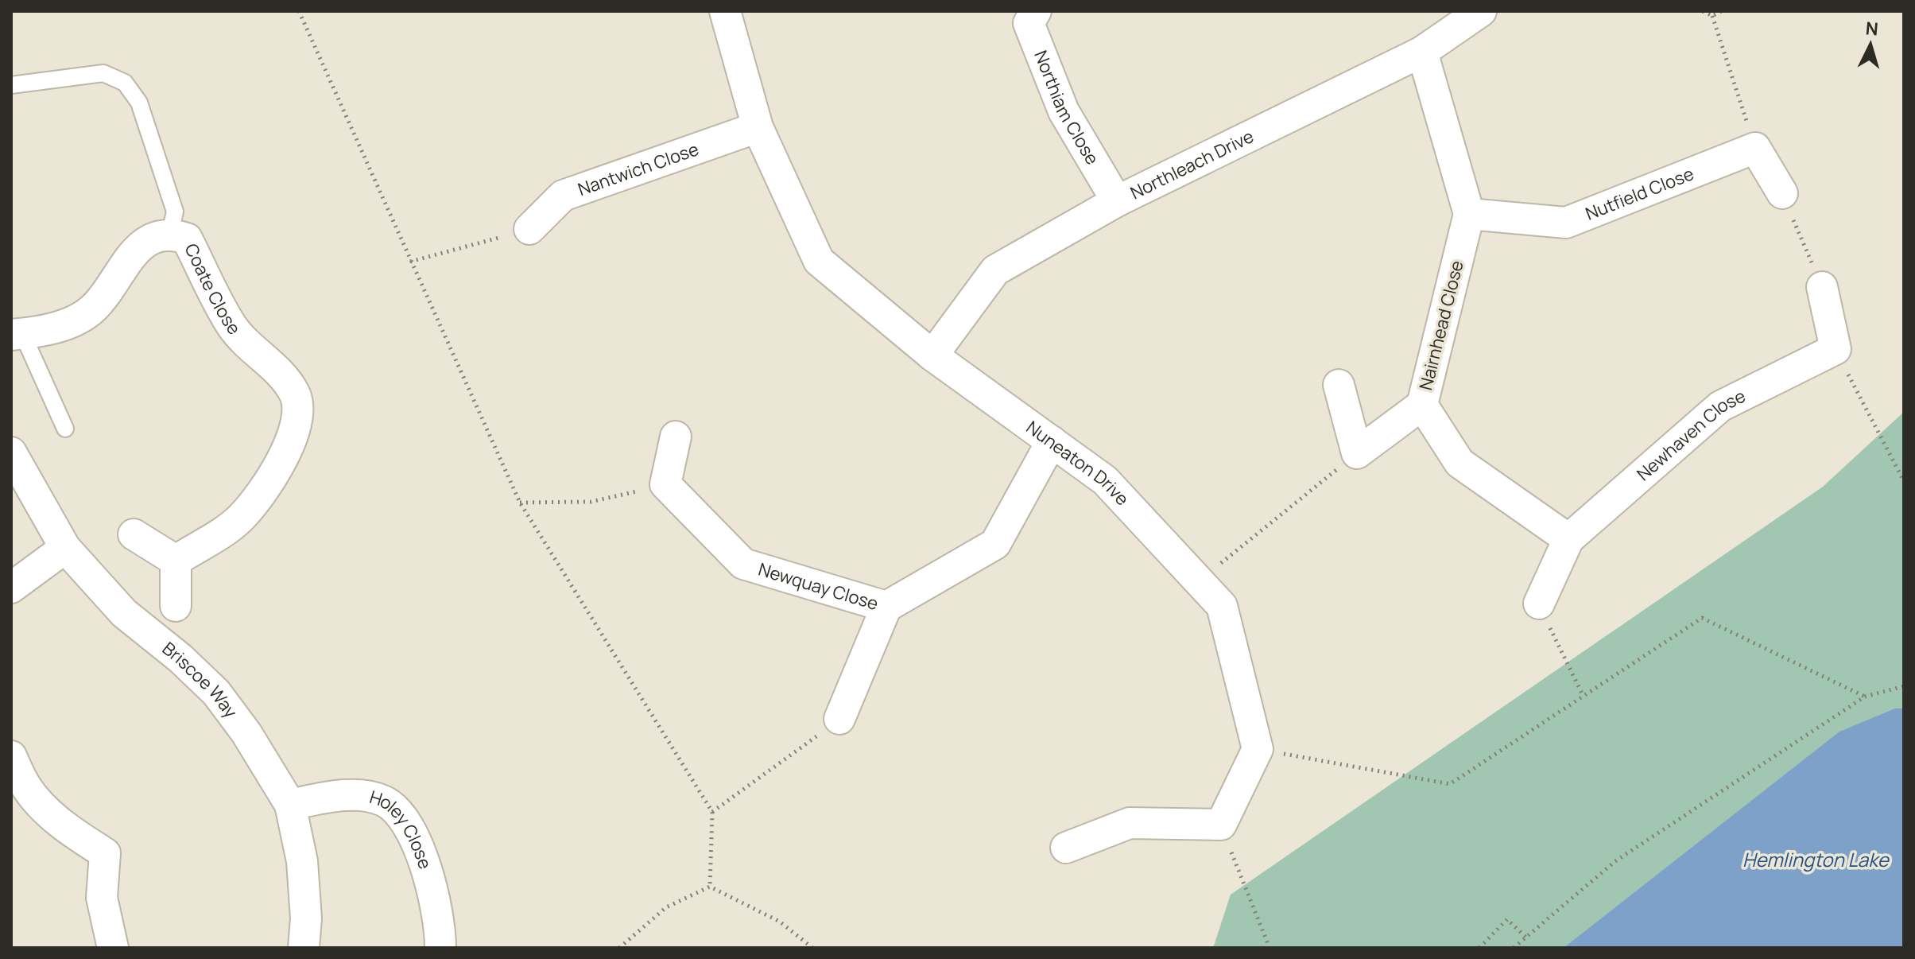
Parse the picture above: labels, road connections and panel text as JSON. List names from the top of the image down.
{
  "streets": {
    "street": [
      "Northiam Close",
      "Northleach Drive",
      "Nantwich Close",
      "Nutfield Close",
      "Coate Close",
      "Nairnhead Close",
      "Newhaven Close",
      "Nuneaton Drive",
      "Newquay Close",
      "Briscoe Way",
      "Holey Close"
    ]
  },
  "crossings": [
    ["Northiam Close", "Northleach Drive"],
    ["Northleach Drive", "Nairnhead Close"],
    ["Northleach Drive", "Nuneaton Drive"],
    ["Nantwich Close", "Nuneaton Drive"],
    ["Nutfield Close", "Nairnhead Close"],
    ["Nairnhead Close", "Newhaven Close"],
    ["Nuneaton Drive", "Newquay Close"],
    ["Briscoe Way", "Holey Close"]
  ],
  "water": ["Hemlington Lake"],
  "north": "top"
}
